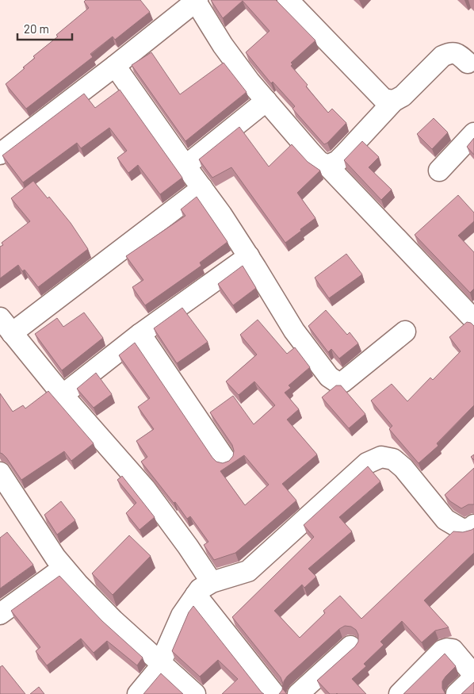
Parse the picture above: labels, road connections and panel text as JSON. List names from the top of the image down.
{
  "scale_bar": "20 m"
}
